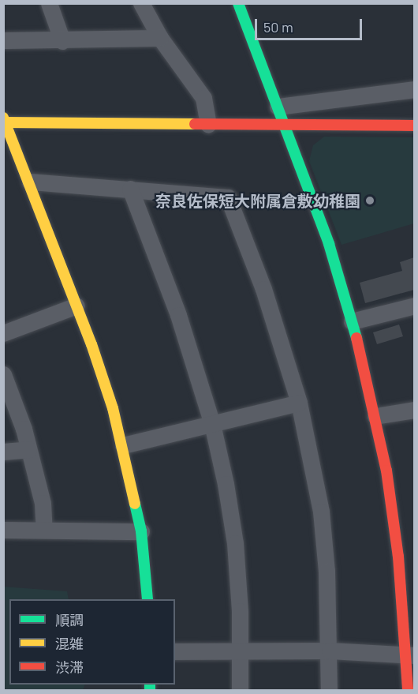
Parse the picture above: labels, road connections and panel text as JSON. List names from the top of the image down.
{
  "places": ["奈良佐保短大附属倉敷幼稚園"],
  "legend": ["順調", "混雑", "渋滞"],
  "scale_bar": "50 m"
}
